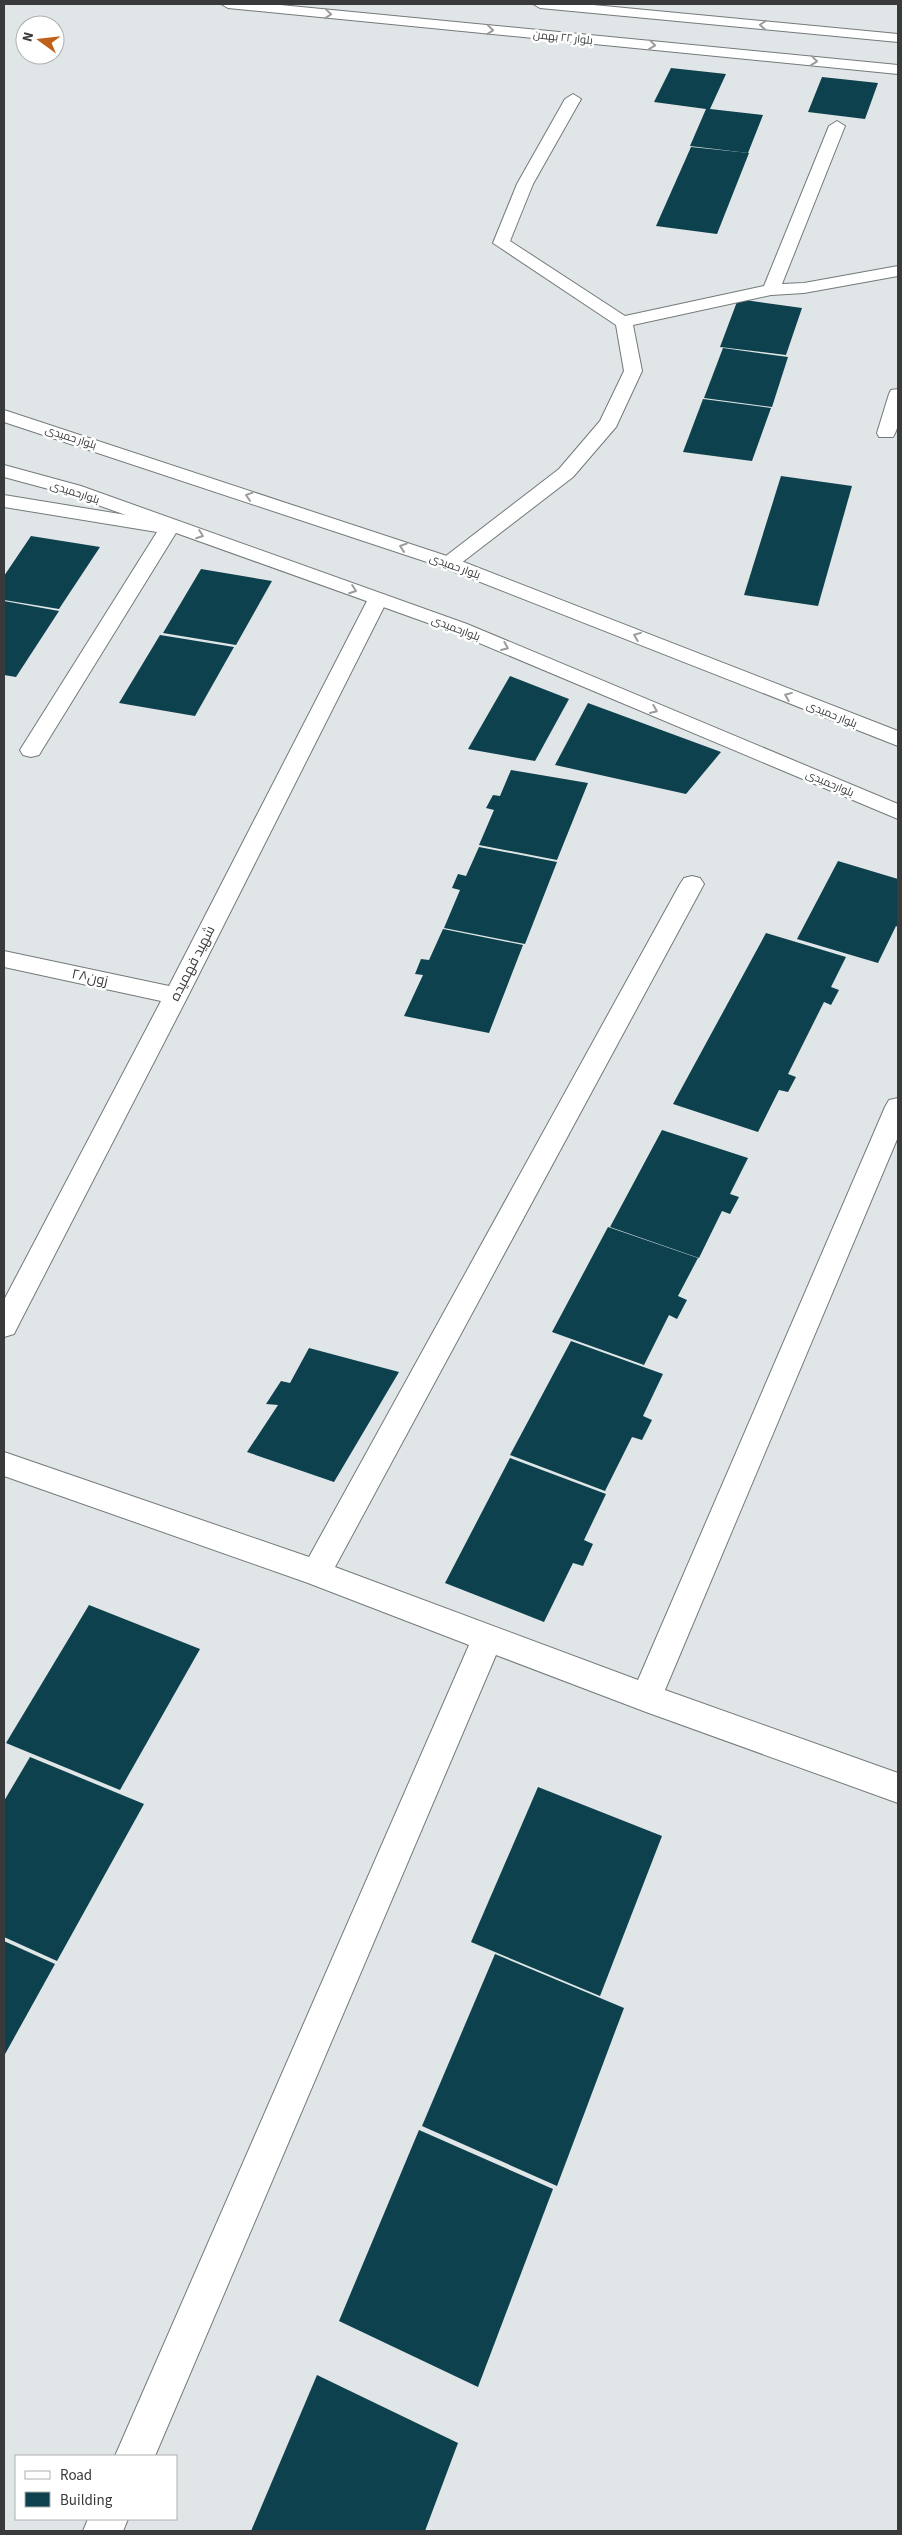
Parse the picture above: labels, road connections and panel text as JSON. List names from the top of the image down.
{
  "streets": {
    "street": [
      "بلوار ۲۲ بهمن",
      "بلوار حمیدی",
      "بلوارحمیدی",
      "شهید فهمیده",
      "زون۲۸"
    ]
  },
  "crossings": [
    ["بلوارحمیدی", "شهید فهمیده"],
    ["شهید فهمیده", "زون۲۸"]
  ],
  "one_way": ["بلوار حمیدی", "بلوارحمیدی"],
  "legend": ["Road", "Building"],
  "north": "left"
}
